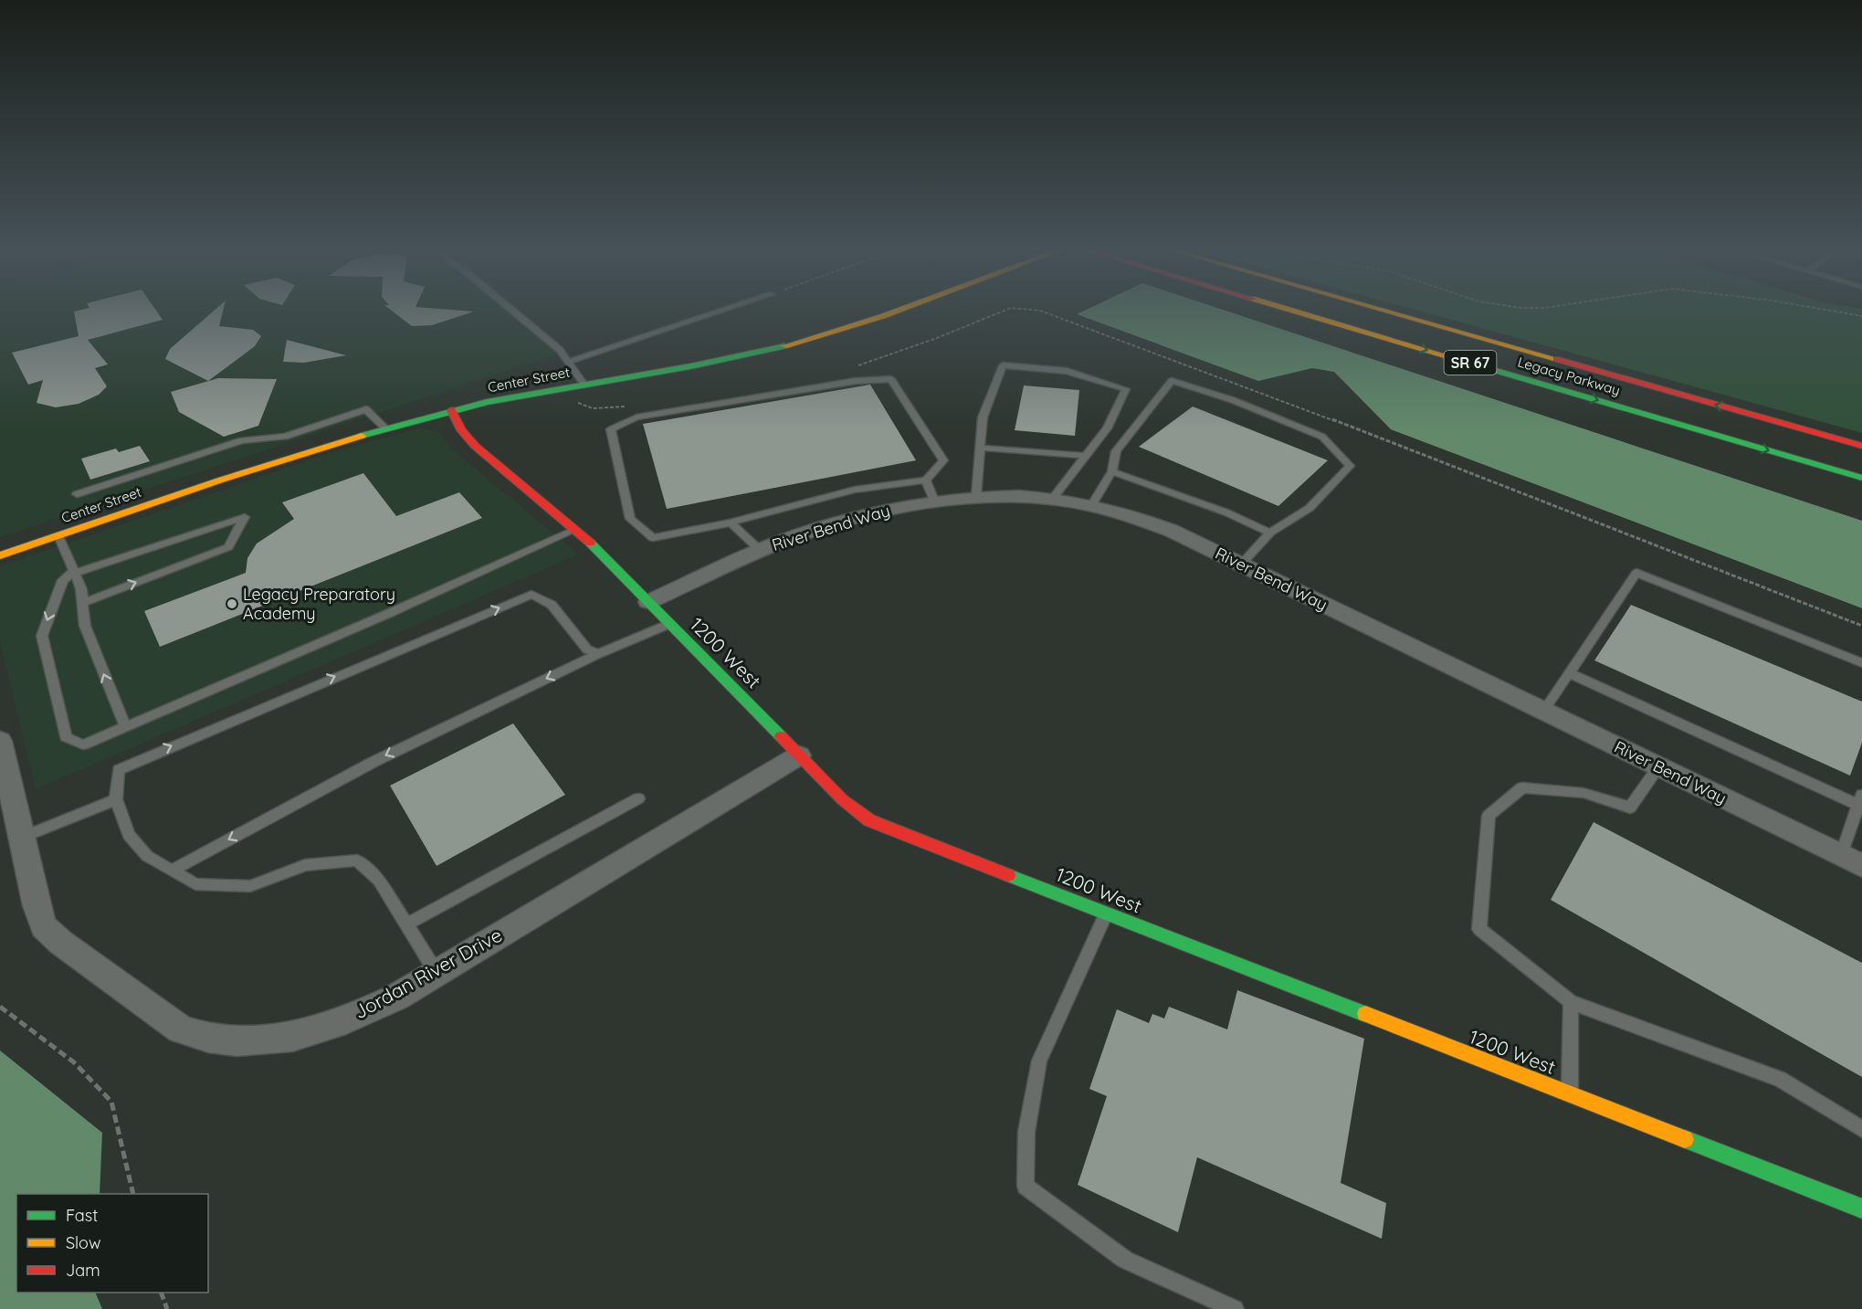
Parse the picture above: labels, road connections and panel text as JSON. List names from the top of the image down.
{
  "streets": {
    "main road": [
      "SR 67",
      "Legacy Parkway",
      "Center Street",
      "1200 West"
    ],
    "street": ["River Bend Way", "Jordan River Drive"]
  },
  "crossings": [
    ["Center Street", "1200 West"],
    ["River Bend Way", "1200 West"],
    ["1200 West", "Jordan River Drive"]
  ],
  "places": ["Legacy Preparatory Academy"],
  "legend": ["Fast", "Slow", "Jam"]
}
